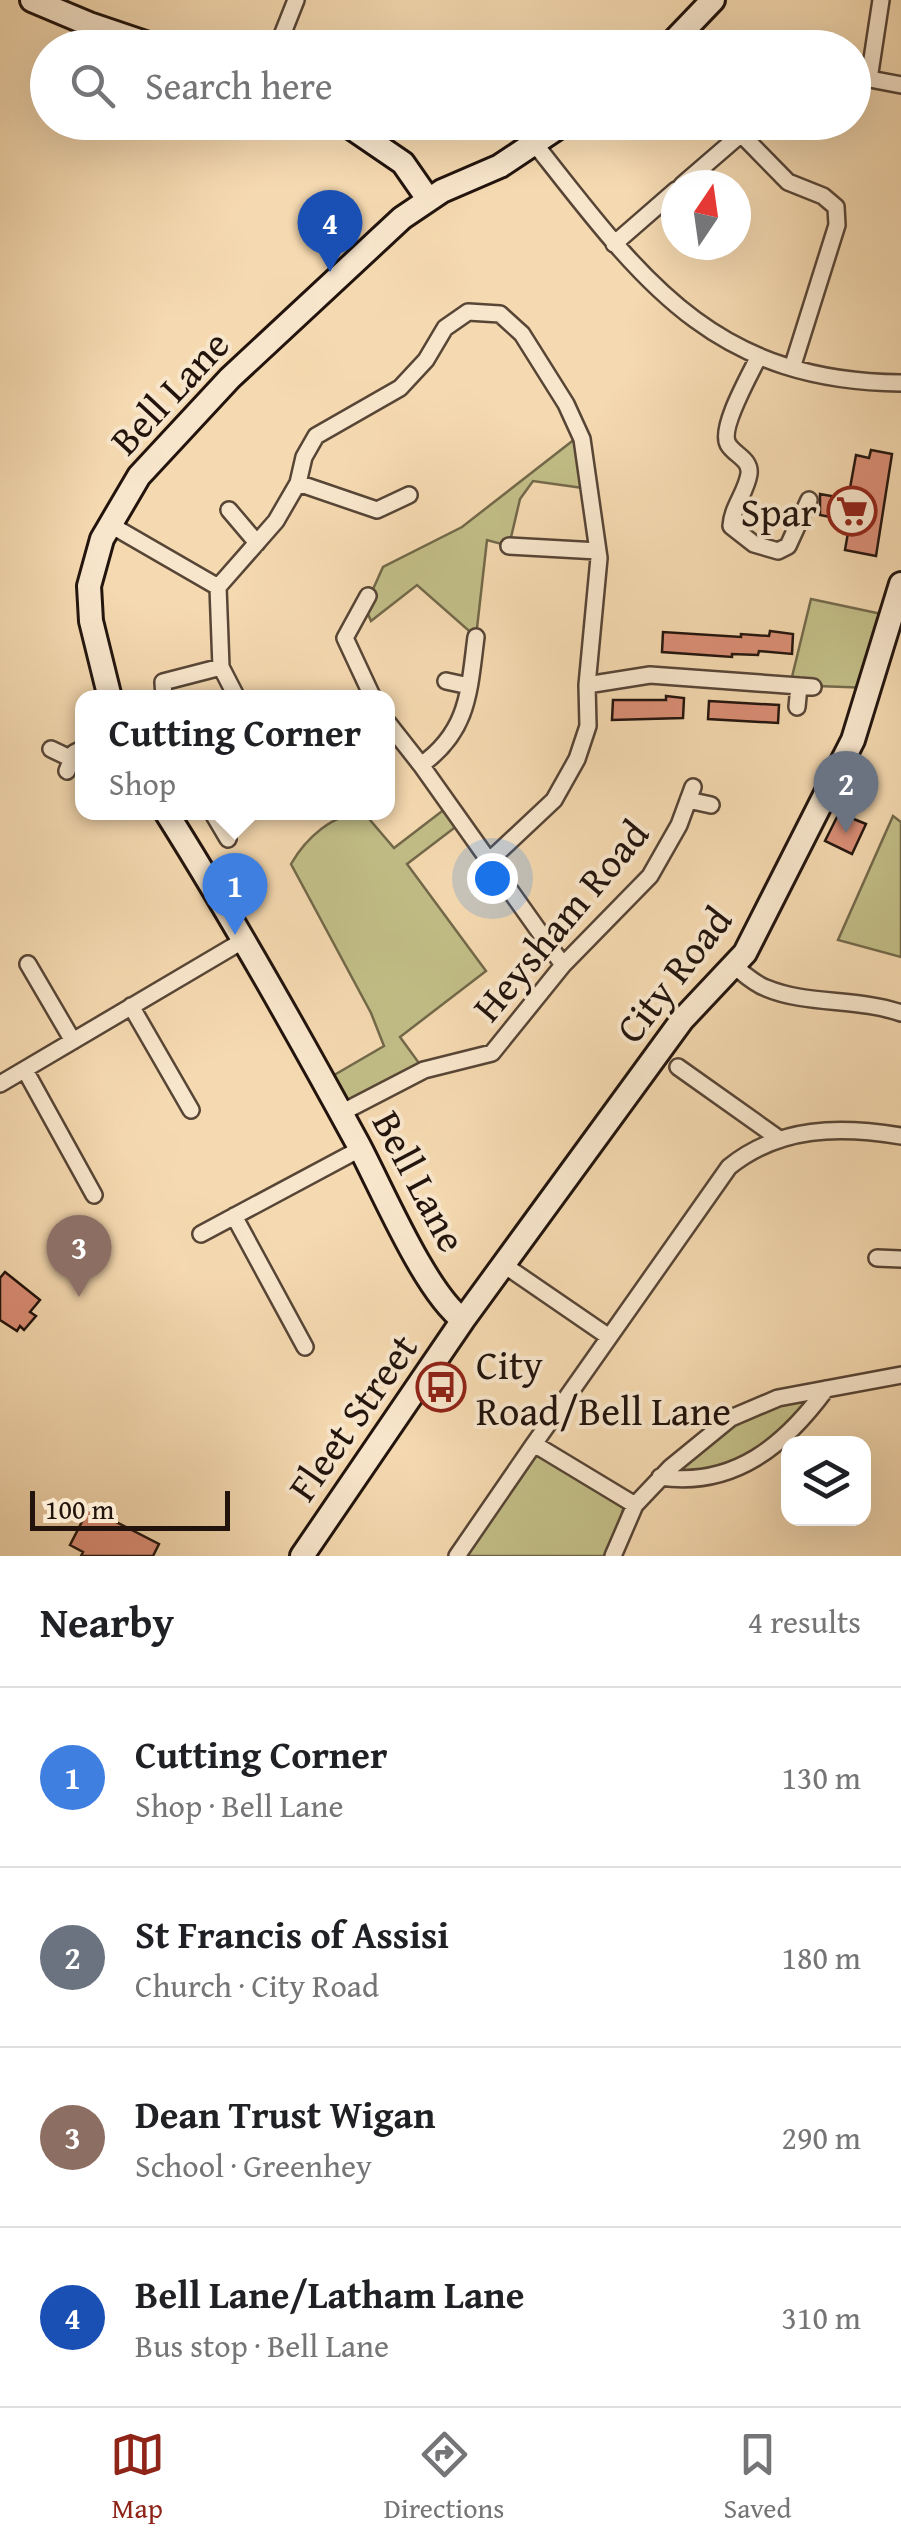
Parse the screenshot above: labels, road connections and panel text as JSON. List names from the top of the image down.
{
  "streets": {
    "street": [
      "Bell Lane",
      "Heysham Road",
      "City Road",
      "Fleet Street"
    ]
  },
  "crossings": [
    ["Bell Lane", "Heysham Road"],
    ["Bell Lane", "City Road"],
    ["Bell Lane", "Fleet Street"],
    ["City Road", "Fleet Street"]
  ],
  "places": {
    "supermarket": ["Spar"],
    "bus stop": ["City Road/Bell Lane"]
  },
  "scale_bar": "100 m",
  "north": "top",
  "page": {
    "search": "Search here",
    "pins": [
      "4",
      "2",
      "1",
      "3"
    ],
    "popup": ["Cutting Corner", "Shop"],
    "scale": "100 m",
    "heading": ["Nearby", "4 results"],
    "list": [
      {
        "mark": "1",
        "name": "Cutting Corner",
        "note": "Shop · Bell Lane",
        "value": "130 m"
      },
      {
        "mark": "2",
        "name": "St Francis of Assisi",
        "note": "Church · City Road",
        "value": "180 m"
      },
      {
        "mark": "3",
        "name": "Dean Trust Wigan",
        "note": "School · Greenhey",
        "value": "290 m"
      },
      {
        "mark": "4",
        "name": "Bell Lane/Latham Lane",
        "note": "Bus stop · Bell Lane",
        "value": "310 m"
      }
    ],
    "nav": ["Map", "Directions", "Saved"]
  }
}
